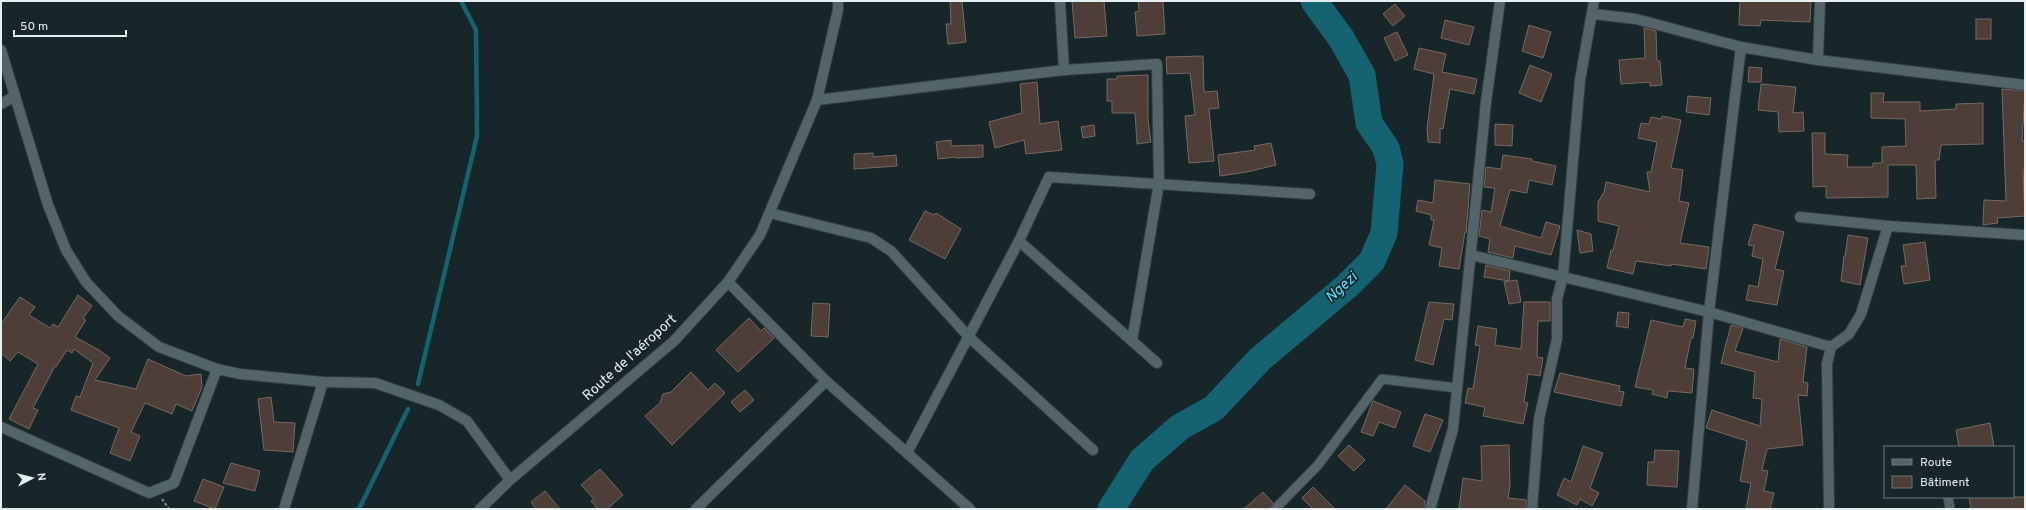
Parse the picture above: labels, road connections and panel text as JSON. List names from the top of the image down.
{
  "streets": {
    "street": ["Route de l'aéroport"]
  },
  "water": ["Ngezi"],
  "legend": ["Route", "Bâtiment"],
  "scale_bar": "50 m",
  "north": "right"
}
